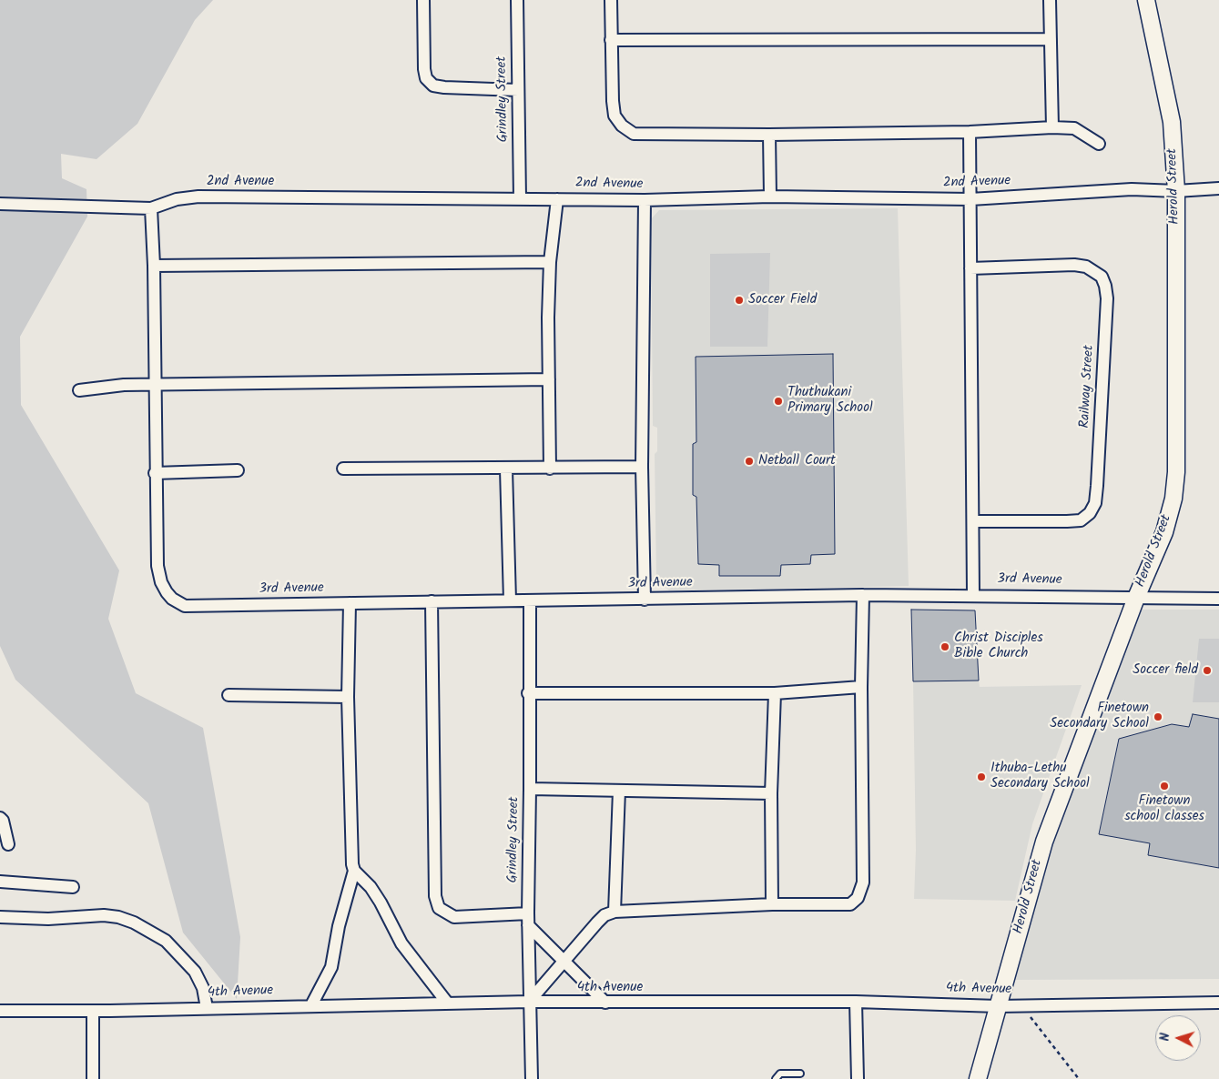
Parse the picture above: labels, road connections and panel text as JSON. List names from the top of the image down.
{
  "streets": {
    "street": [
      "Grindley Street",
      "2nd Avenue",
      "Herold Street",
      "Railway Street",
      "3rd Avenue",
      "4th Avenue"
    ]
  },
  "crossings": [
    ["Grindley Street", "2nd Avenue"],
    ["Grindley Street", "3rd Avenue"],
    ["Grindley Street", "4th Avenue"],
    ["2nd Avenue", "Herold Street"],
    ["Herold Street", "3rd Avenue"],
    ["Herold Street", "4th Avenue"]
  ],
  "places": [
    "Soccer Field",
    "Thuthukani Primary School",
    "Netball Court",
    "Christ Disciples Bible Church",
    "Soccer field",
    "Finetown Secondary School",
    "Ithuba-Lethu Secondary School",
    "Finetown school classes"
  ],
  "north": "left"
}
